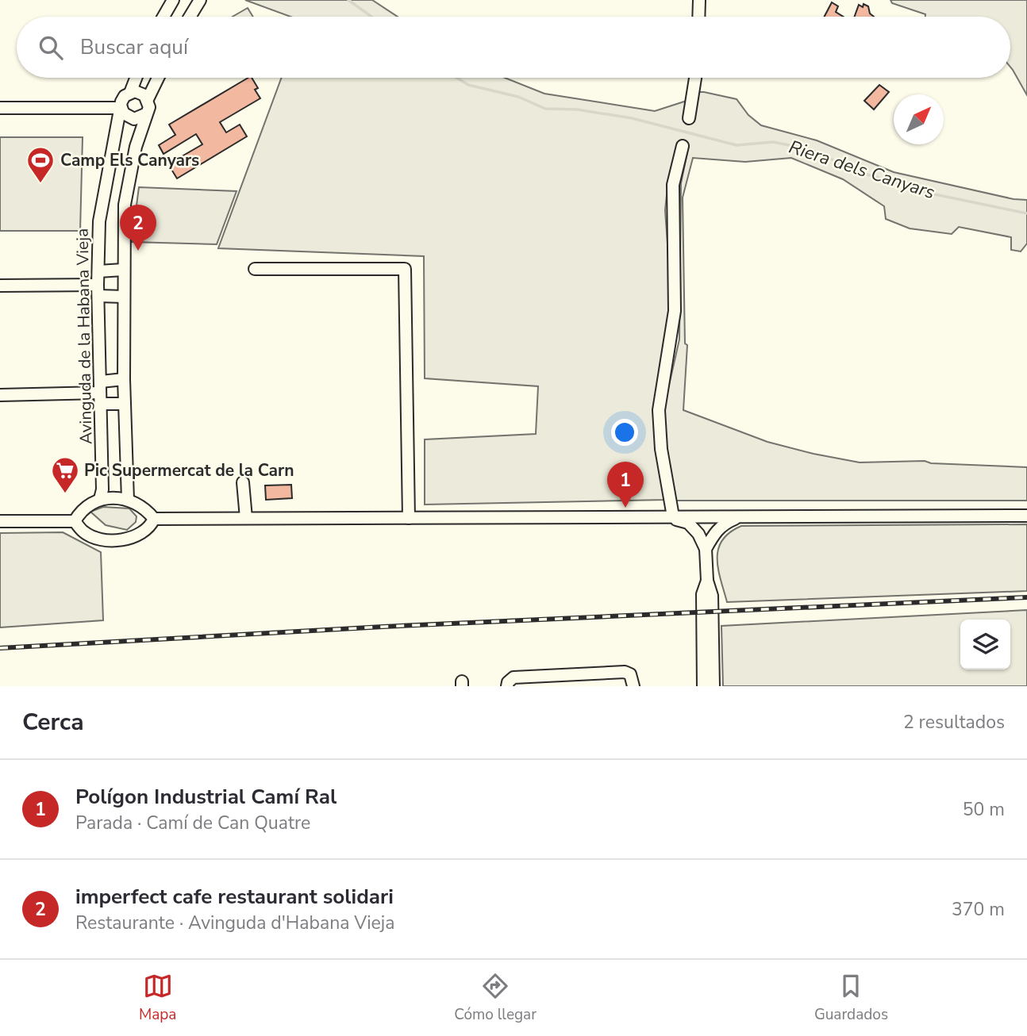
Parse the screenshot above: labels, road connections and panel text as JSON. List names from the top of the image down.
{
  "streets": {
    "street": ["Avinguda de la Habana Vieja"]
  },
  "water": ["Riera dels Canyars"],
  "places": {
    "sports": ["Camp Els Canyars"],
    "supermarket": ["Pic Supermercat de la Carn"]
  },
  "north": "top right",
  "page": {
    "search": "Buscar aquí",
    "pins": ["2", "1"],
    "heading": ["Cerca", "2 resultados"],
    "list": [
      {
        "mark": "1",
        "name": "Polígon Industrial Camí Ral",
        "note": "Parada · Camí de Can Quatre",
        "value": "50 m"
      },
      {
        "mark": "2",
        "name": "imperfect cafe restaurant solidari",
        "note": "Restaurante · Avinguda d'Habana Vieja",
        "value": "370 m"
      }
    ],
    "nav": ["Mapa", "Cómo llegar", "Guardados"]
  }
}
